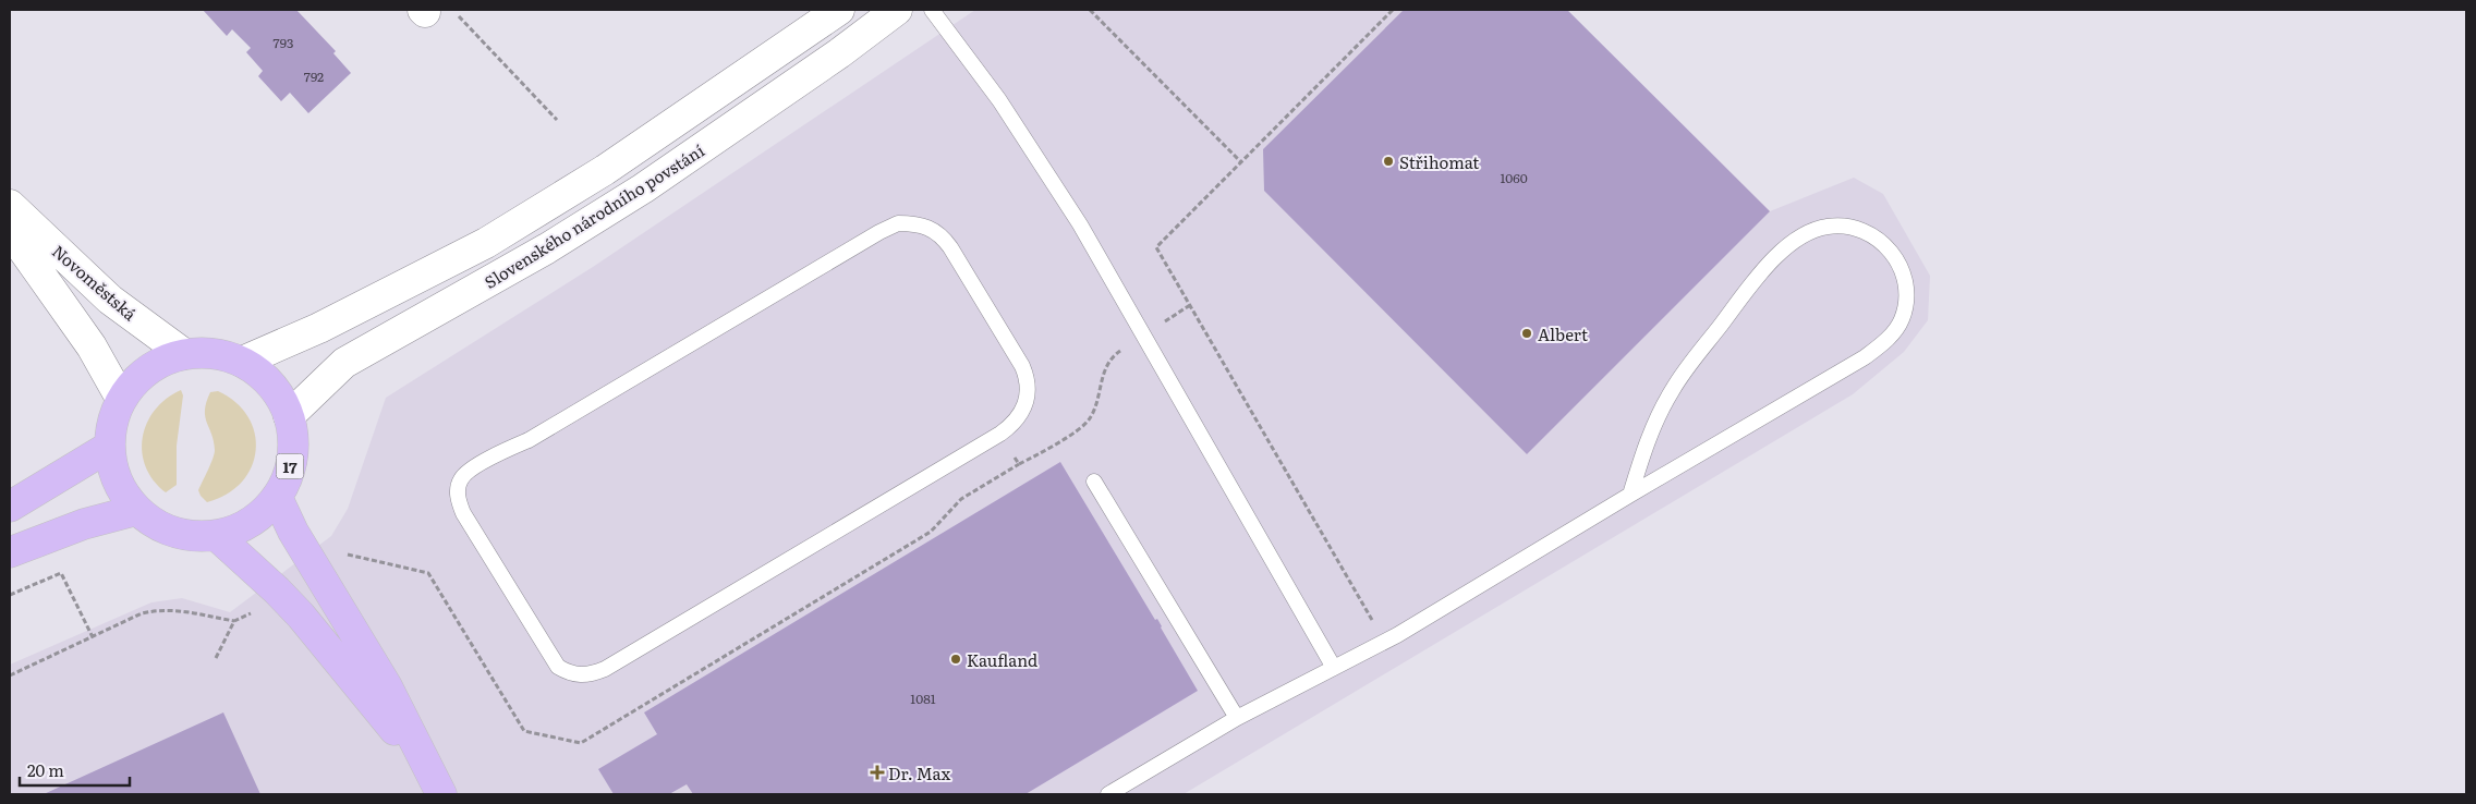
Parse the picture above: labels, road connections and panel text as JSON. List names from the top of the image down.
{
  "streets": {
    "main road": ["Slovenského národního povstání", "Novoměstská", "17"]
  },
  "crossings": [
    ["Slovenského národního povstání", "Novoměstská"],
    ["Slovenského národního povstání", "17"],
    ["Novoměstská", "17"]
  ],
  "places": {
    "other": ["Střihomat", "Albert", "Kaufland"],
    "health": ["Dr. Max"]
  },
  "house_numbers": [
    "793",
    "792",
    "1060",
    "1081"
  ],
  "scale_bar": "20 m"
}
